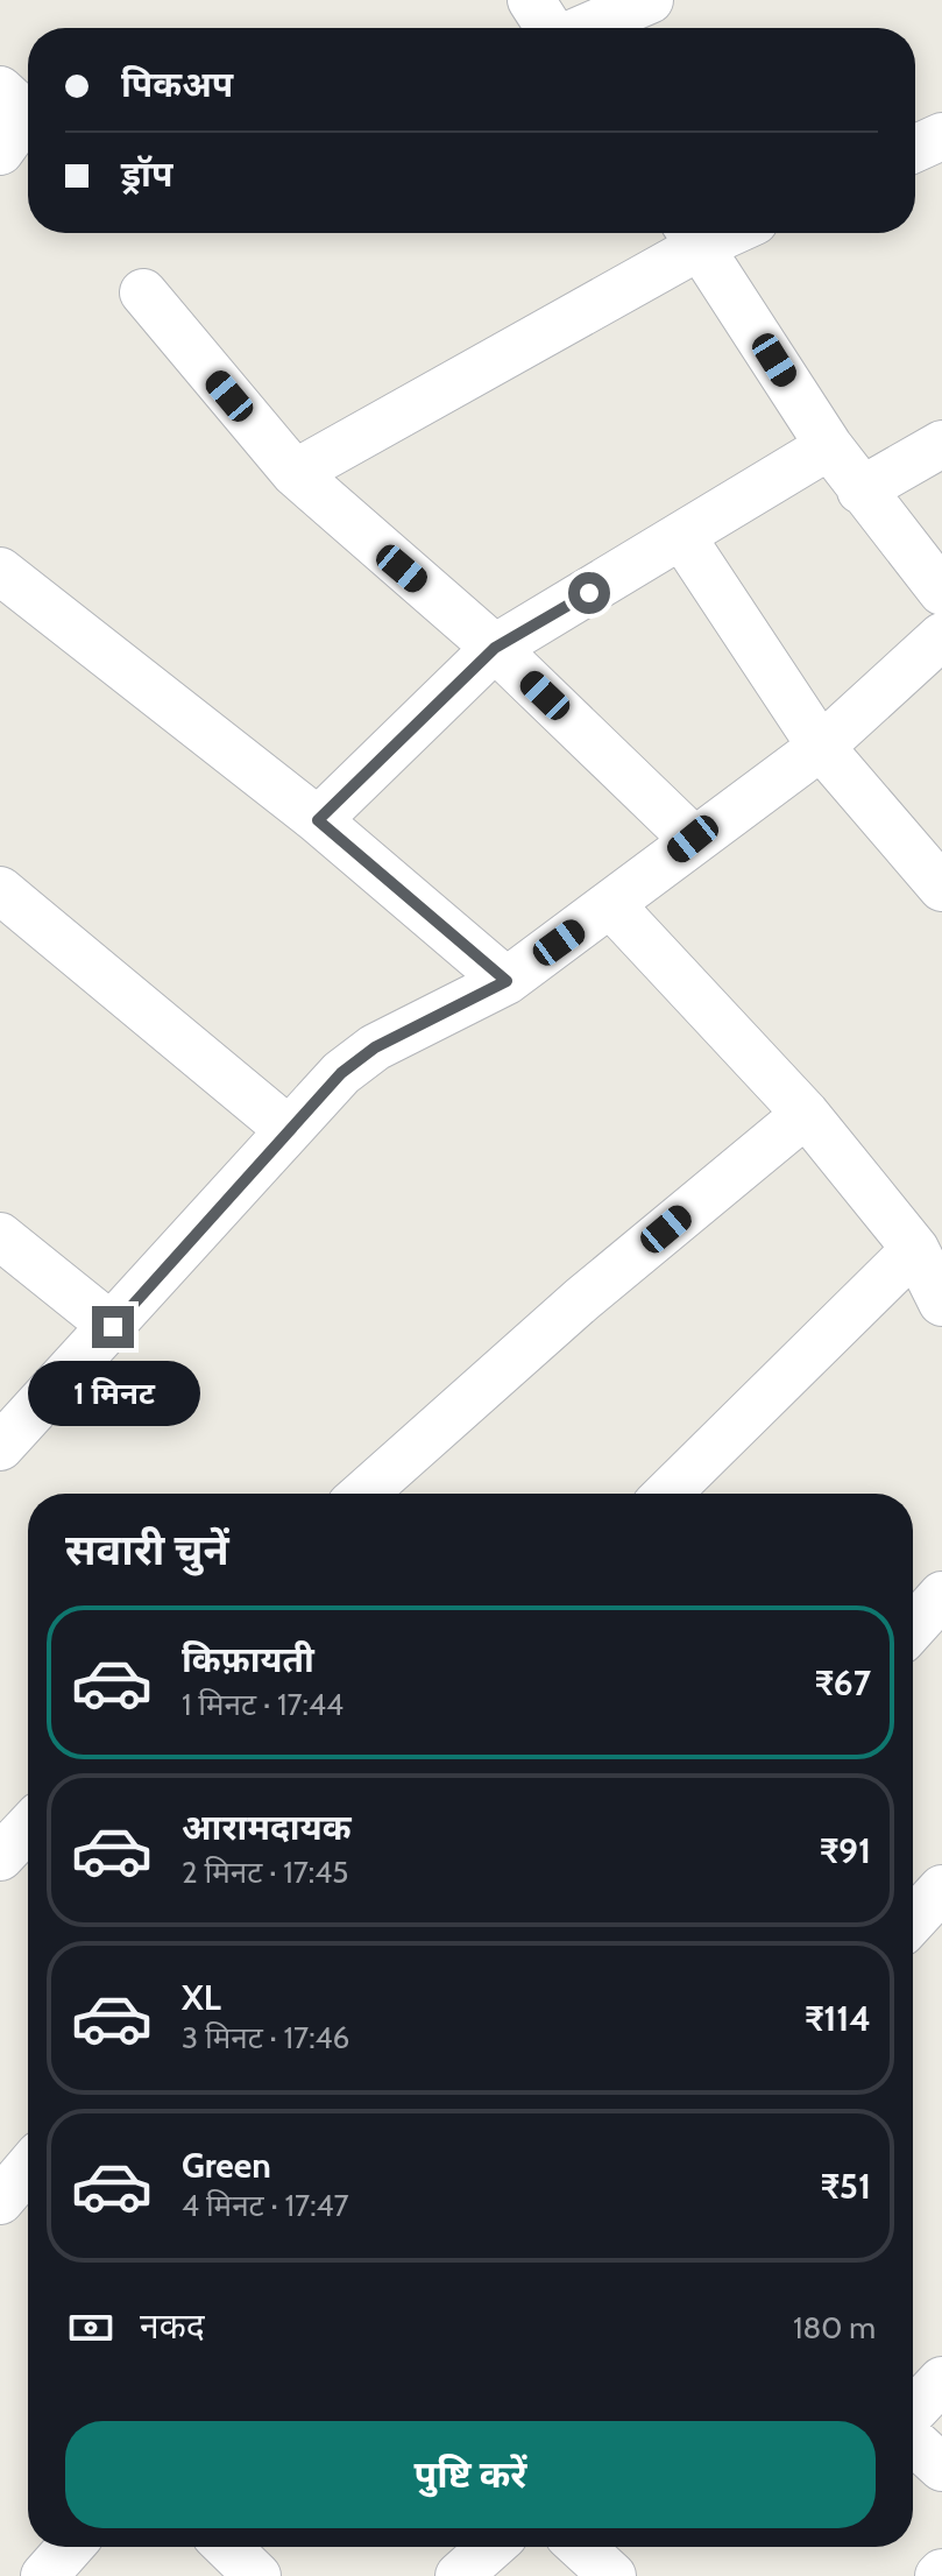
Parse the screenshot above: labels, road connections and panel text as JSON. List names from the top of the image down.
{
  "page": {
    "banner": ["पिकअप", "ड्रॉप"],
    "bubble": "1 मिनट",
    "heading": "सवारी चुनें",
    "list": [
      {
        "name": "किफ़ायती",
        "note": "1 मिनट · 17:44",
        "value": "₹67"
      },
      {
        "name": "आरामदायक",
        "note": "2 मिनट · 17:45",
        "value": "₹91"
      },
      {
        "name": "XL",
        "note": "3 मिनट · 17:46",
        "value": "₹114"
      },
      {
        "name": "Green",
        "note": "4 मिनट · 17:47",
        "value": "₹51"
      }
    ],
    "pay": ["नकद", "180 m"],
    "buttons": "पुष्टि करें"
  }
}
